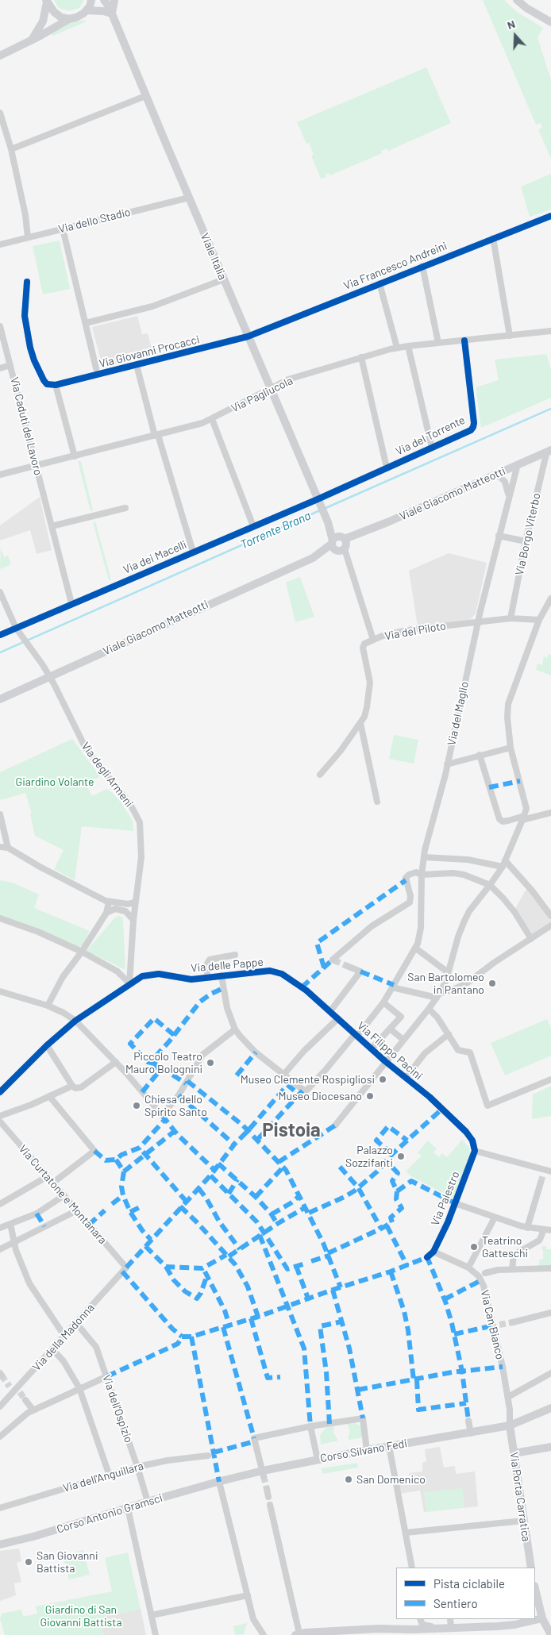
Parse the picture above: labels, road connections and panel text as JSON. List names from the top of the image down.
{
  "streets": {
    "street": [
      "Via dello Stadio",
      "Viale Italia",
      "Via Francesco Andreini",
      "Via Giovanni Procacci",
      "Via Pagliucola",
      "Via Caduti del Lavoro",
      "Via del Torrente",
      "Viale Giacomo Matteotti",
      "Via Borgo Viterbo",
      "Via dei Macelli",
      "Via del Piloto",
      "Via del Maglio",
      "Via degli Armeni",
      "Via delle Pappe",
      "Via Filippo Pacini",
      "Via Curtatone e Montanara",
      "Via Palestro",
      "Via Can Bianco",
      "Via della Madonna",
      "Via dell'Ospizio",
      "Corso Silvano Fedi",
      "Via dell'Anguillara",
      "Via Porta Carratica",
      "Corso Antonio Gramsci"
    ]
  },
  "crossings": [
    ["Via dello Stadio", "Viale Italia"],
    ["Viale Italia", "Via Francesco Andreini"],
    ["Viale Italia", "Via Giovanni Procacci"],
    ["Viale Italia", "Via Pagliucola"],
    ["Viale Italia", "Via del Torrente"],
    ["Viale Italia", "Viale Giacomo Matteotti"],
    ["Viale Italia", "Via dei Macelli"],
    ["Via Francesco Andreini", "Via Giovanni Procacci"],
    ["Via Pagliucola", "Via Caduti del Lavoro"],
    ["Via Pagliucola", "Via del Torrente"],
    ["Via Caduti del Lavoro", "Via dei Macelli"],
    ["Via del Torrente", "Via dei Macelli"],
    ["Viale Giacomo Matteotti", "Via Borgo Viterbo"],
    ["Viale Giacomo Matteotti", "Via del Maglio"],
    ["Viale Giacomo Matteotti", "Via degli Armeni"],
    ["Via Borgo Viterbo", "Via del Piloto"],
    ["Via dei Macelli", "Via degli Armeni"],
    ["Via del Piloto", "Via del Maglio"],
    ["Via del Maglio", "Via Filippo Pacini"],
    ["Via degli Armeni", "Via delle Pappe"],
    ["Via delle Pappe", "Via Filippo Pacini"],
    ["Via Filippo Pacini", "Via Palestro"],
    ["Via Curtatone e Montanara", "Via della Madonna"],
    ["Via Palestro", "Via Can Bianco"],
    ["Via Can Bianco", "Corso Silvano Fedi"],
    ["Via Can Bianco", "Via Porta Carratica"],
    ["Via della Madonna", "Via dell'Ospizio"],
    ["Via dell'Ospizio", "Via dell'Anguillara"],
    ["Via dell'Ospizio", "Corso Antonio Gramsci"],
    ["Corso Silvano Fedi", "Via Porta Carratica"],
    ["Corso Silvano Fedi", "Corso Antonio Gramsci"]
  ],
  "districts": ["Pistoia"],
  "water": ["Torrente Brana"],
  "parks": ["Giardino Volante", "Giardino di San Giovanni Battista"],
  "places": [
    "San Bartolomeo in Pantano",
    "Piccolo Teatro Mauro Bolognini",
    "Museo Clemente Rospigliosi",
    "Museo Diocesano",
    "Chiesa dello Spirito Santo",
    "Palazzo Sozzifanti",
    "Teatrino Gatteschi",
    "San Domenico",
    "San Giovanni Battista"
  ],
  "legend": ["Pista ciclabile", "Sentiero"],
  "north": "top"
}
